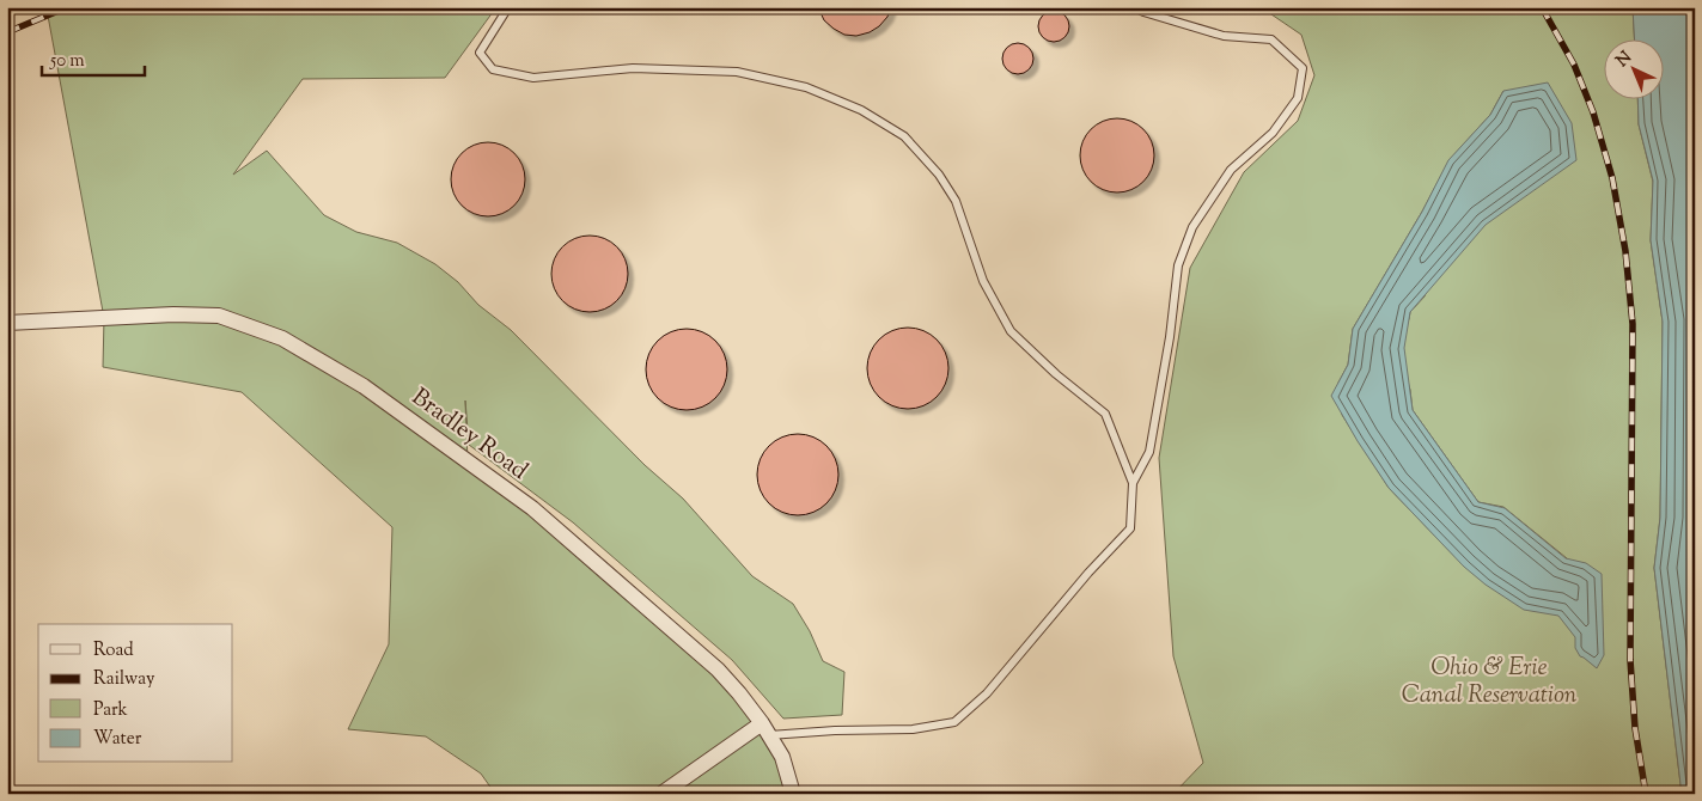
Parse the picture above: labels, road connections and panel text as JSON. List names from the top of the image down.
{
  "streets": {
    "street": ["Bradley Road"]
  },
  "parks": ["Ohio & Erie Canal Reservation"],
  "legend": [
    "Road",
    "Railway",
    "Park",
    "Water"
  ],
  "scale_bar": "50 m",
  "north": "top left"
}
